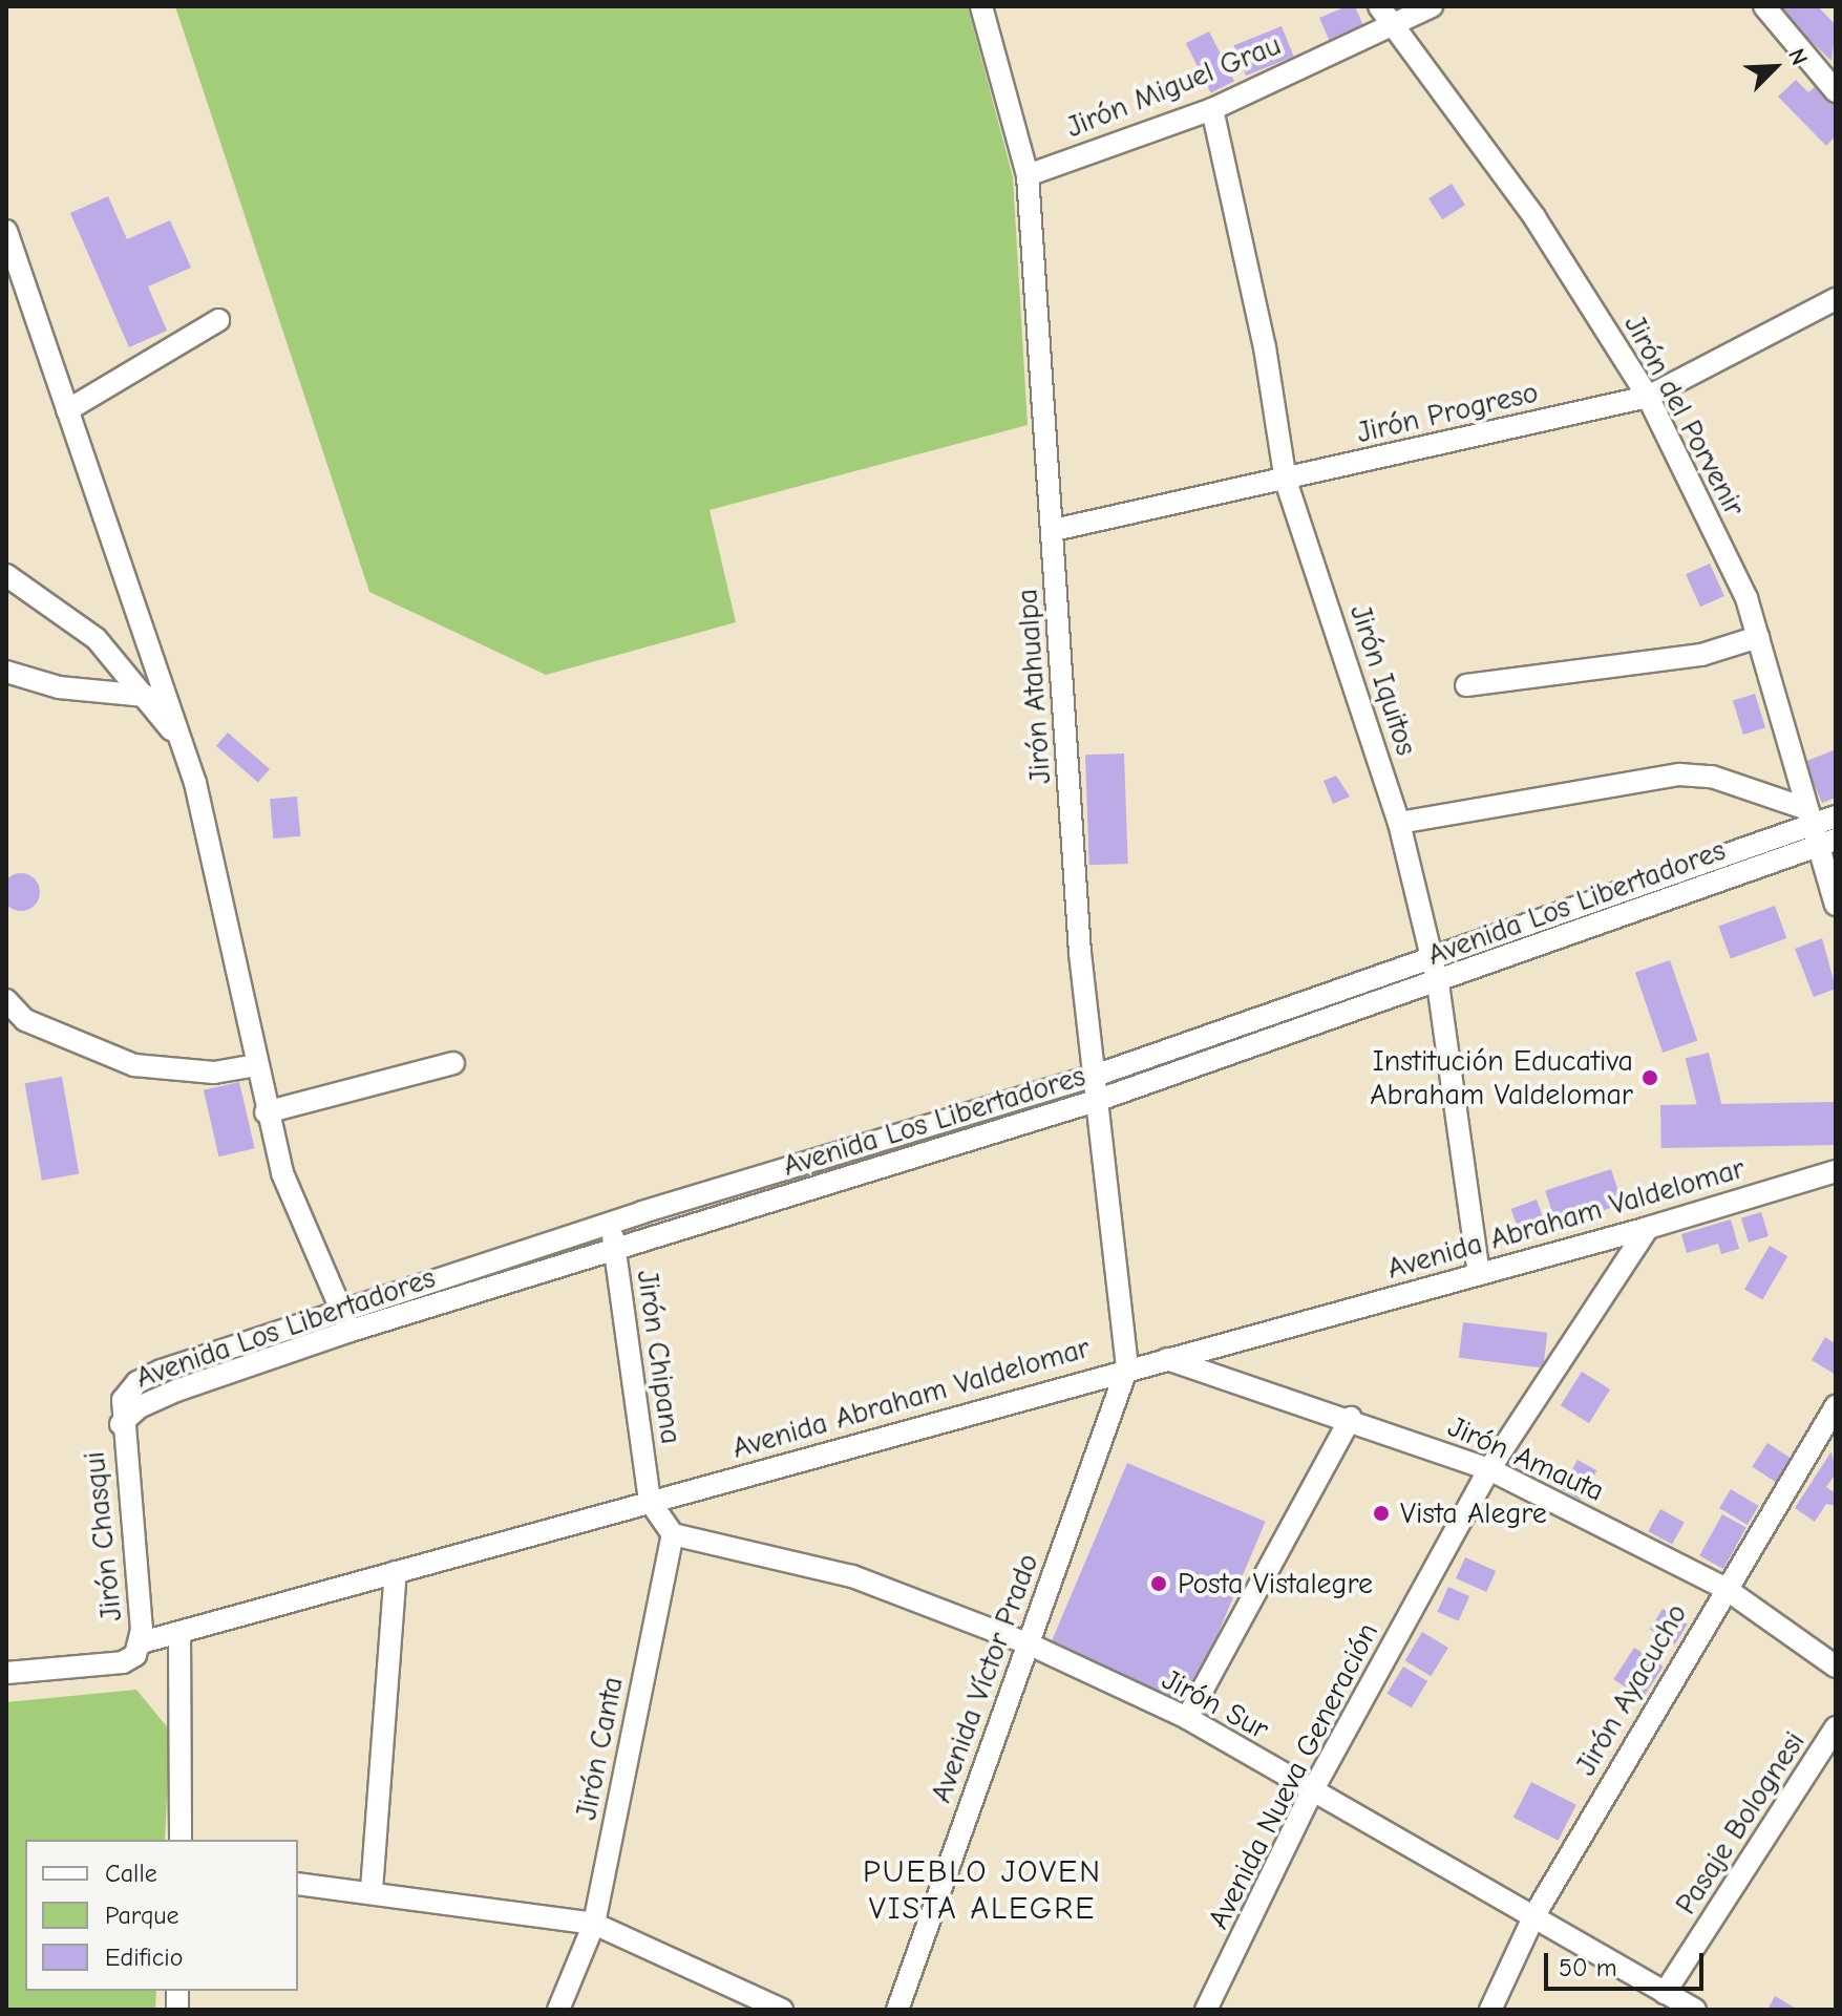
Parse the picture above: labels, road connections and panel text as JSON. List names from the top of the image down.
{
  "streets": {
    "street": [
      "Jirón Miguel Grau",
      "Jirón Progreso",
      "Jirón del Porvenir",
      "Jirón Iquitos",
      "Jirón Atahualpa",
      "Avenida Los Libertadores",
      "Avenida Abraham Valdelomar",
      "Jirón Chipana",
      "Jirón Amauta",
      "Jirón Chasqui",
      "Avenida Víctor Prado",
      "Jirón Ayacucho",
      "Jirón Sur",
      "Jirón Canta",
      "Avenida Nueva Generación",
      "Pasaje Bolognesi"
    ]
  },
  "crossings": [
    ["Jirón Miguel Grau", "Jirón del Porvenir"],
    ["Jirón Miguel Grau", "Jirón Iquitos"],
    ["Jirón Miguel Grau", "Jirón Atahualpa"],
    ["Jirón Progreso", "Jirón del Porvenir"],
    ["Jirón Progreso", "Jirón Iquitos"],
    ["Jirón Progreso", "Jirón Atahualpa"],
    ["Jirón del Porvenir", "Avenida Los Libertadores"],
    ["Jirón Iquitos", "Avenida Los Libertadores"],
    ["Jirón Iquitos", "Avenida Abraham Valdelomar"],
    ["Jirón Atahualpa", "Avenida Los Libertadores"],
    ["Jirón Atahualpa", "Avenida Abraham Valdelomar"],
    ["Jirón Atahualpa", "Avenida Víctor Prado"],
    ["Avenida Los Libertadores", "Jirón Chipana"],
    ["Avenida Los Libertadores", "Jirón Chasqui"],
    ["Avenida Abraham Valdelomar", "Jirón Chipana"],
    ["Avenida Abraham Valdelomar", "Jirón Amauta"],
    ["Avenida Abraham Valdelomar", "Jirón Chasqui"],
    ["Avenida Abraham Valdelomar", "Avenida Víctor Prado"],
    ["Avenida Abraham Valdelomar", "Avenida Nueva Generación"],
    ["Jirón Amauta", "Jirón Ayacucho"],
    ["Jirón Amauta", "Avenida Nueva Generación"],
    ["Avenida Víctor Prado", "Jirón Sur"],
    ["Jirón Ayacucho", "Jirón Sur"],
    ["Jirón Sur", "Jirón Canta"],
    ["Jirón Sur", "Avenida Nueva Generación"],
    ["Jirón Sur", "Pasaje Bolognesi"]
  ],
  "districts": ["PUEBLO JOVEN VISTA ALEGRE"],
  "places": ["Institución Educativa Abraham Valdelomar", "Vista Alegre", "Posta Vistalegre"],
  "legend": ["Calle", "Parque", "Edificio"],
  "scale_bar": "50 m",
  "north": "top right"
}
